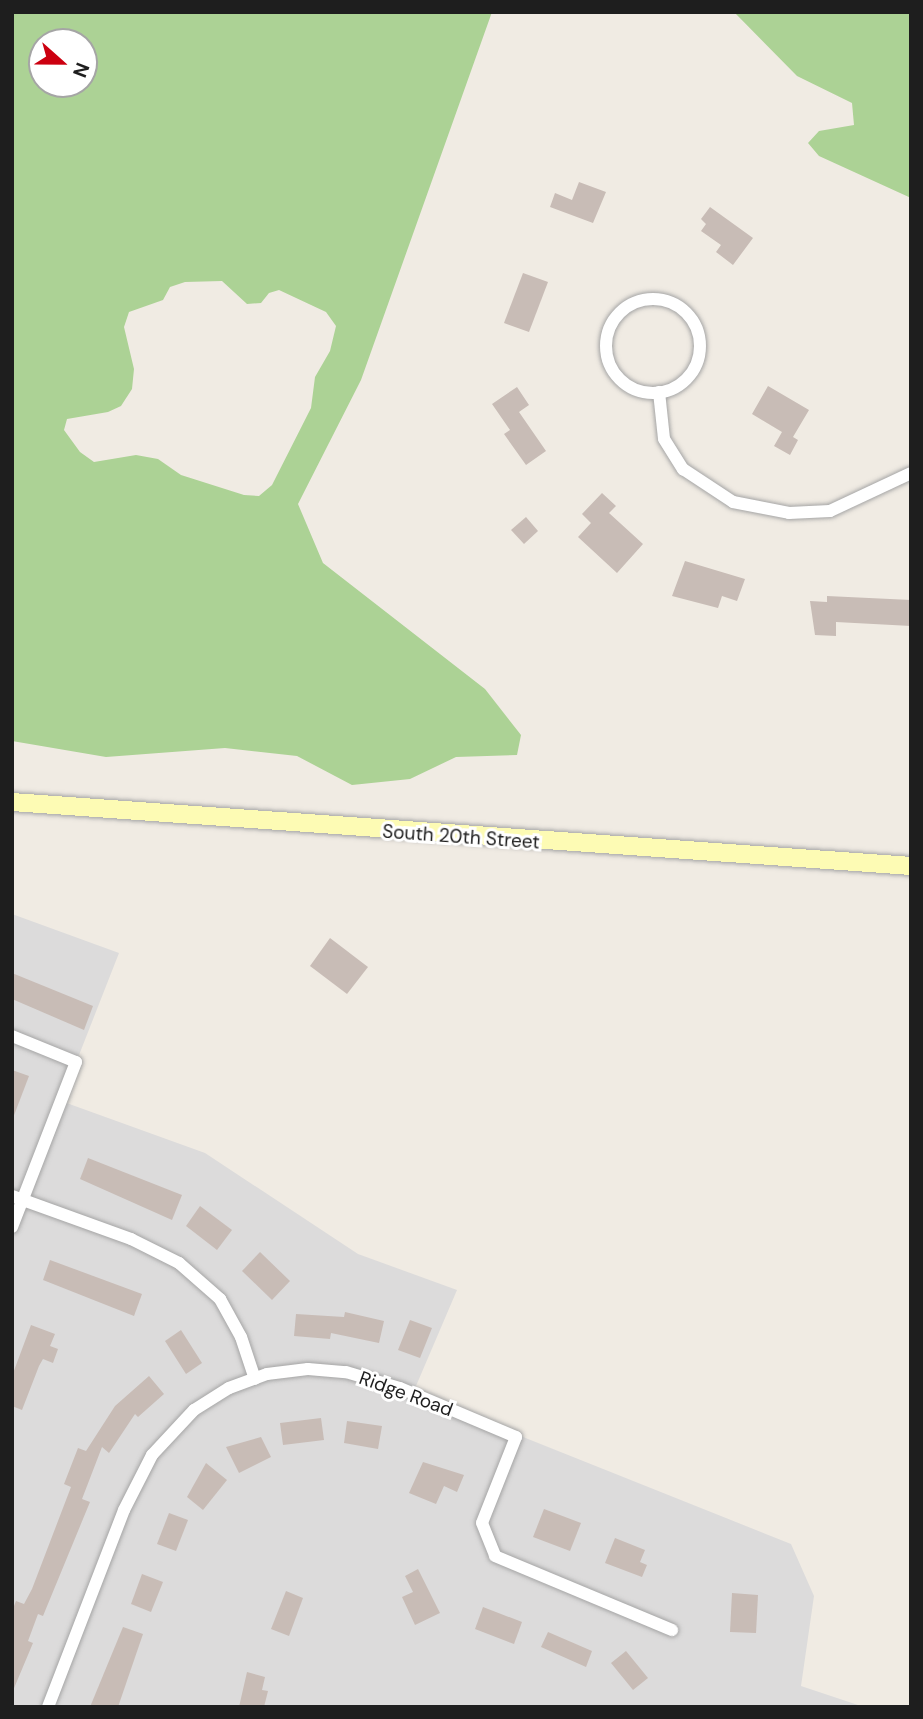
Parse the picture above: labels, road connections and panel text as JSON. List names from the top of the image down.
{
  "streets": {
    "main road": ["South 20th Street"],
    "street": ["Ridge Road"]
  },
  "north": "right"
}
